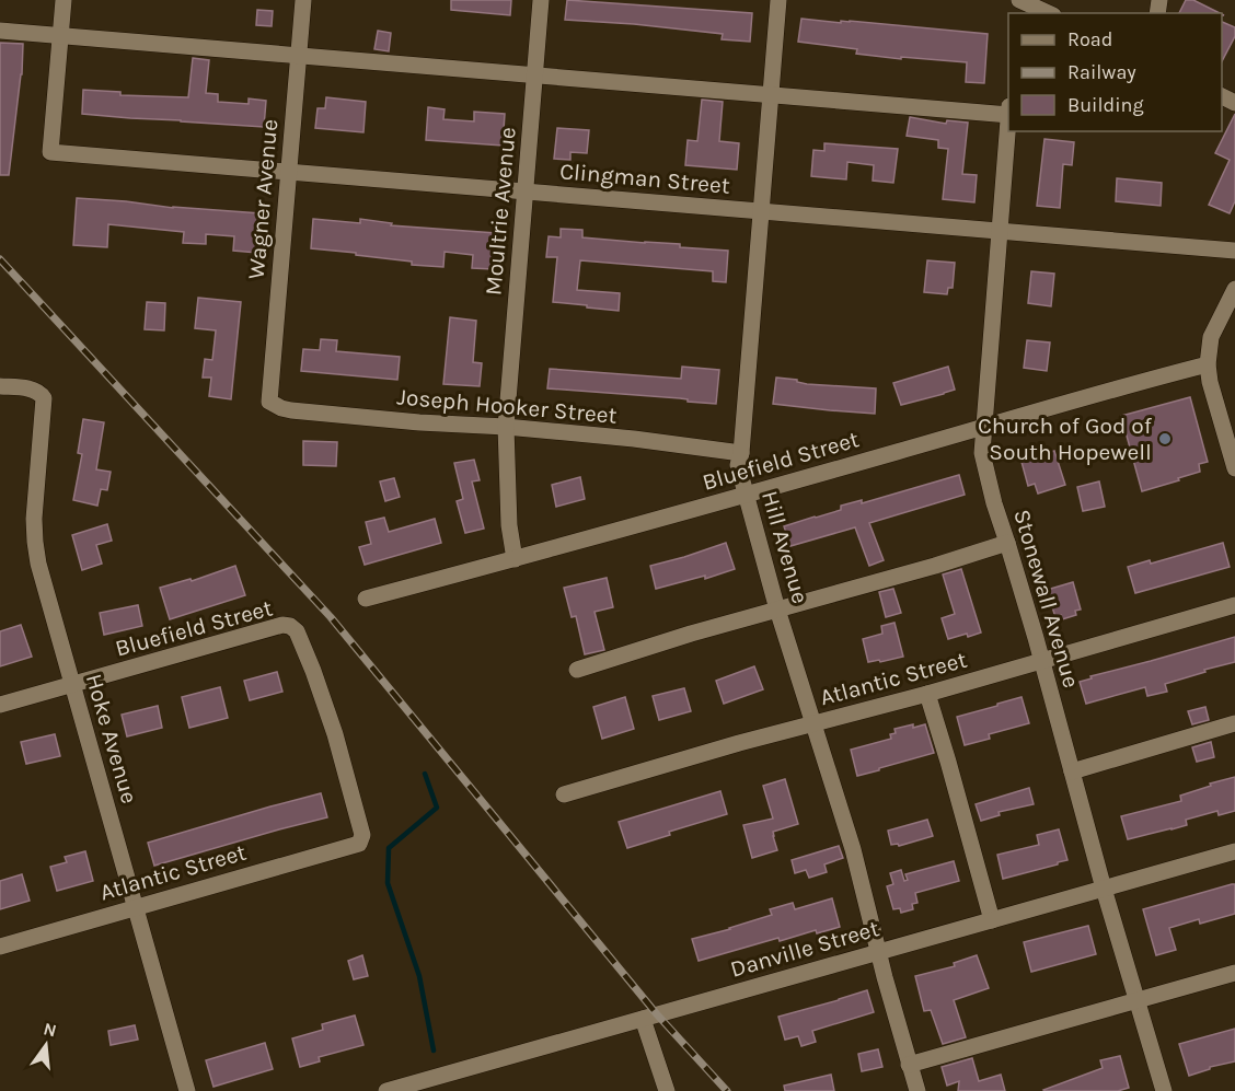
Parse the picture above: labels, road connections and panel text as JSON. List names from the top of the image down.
{
  "streets": {
    "street": [
      "Clingman Street",
      "Wagner Avenue",
      "Moultrie Avenue",
      "Joseph Hooker Street",
      "Bluefield Street",
      "Hill Avenue",
      "Stonewall Avenue",
      "Atlantic Street",
      "Hoke Avenue",
      "Danville Street"
    ]
  },
  "crossings": [
    ["Clingman Street", "Wagner Avenue"],
    ["Clingman Street", "Moultrie Avenue"],
    ["Clingman Street", "Hill Avenue"],
    ["Clingman Street", "Stonewall Avenue"],
    ["Wagner Avenue", "Joseph Hooker Street"],
    ["Moultrie Avenue", "Joseph Hooker Street"],
    ["Moultrie Avenue", "Bluefield Street"],
    ["Joseph Hooker Street", "Hill Avenue"],
    ["Bluefield Street", "Hill Avenue"],
    ["Bluefield Street", "Stonewall Avenue"],
    ["Bluefield Street", "Atlantic Street"],
    ["Bluefield Street", "Hoke Avenue"],
    ["Hill Avenue", "Atlantic Street"],
    ["Hill Avenue", "Danville Street"],
    ["Stonewall Avenue", "Atlantic Street"],
    ["Stonewall Avenue", "Danville Street"],
    ["Atlantic Street", "Hoke Avenue"]
  ],
  "places": ["Church of God of South Hopewell"],
  "legend": ["Road", "Railway", "Building"],
  "north": "top"
}
